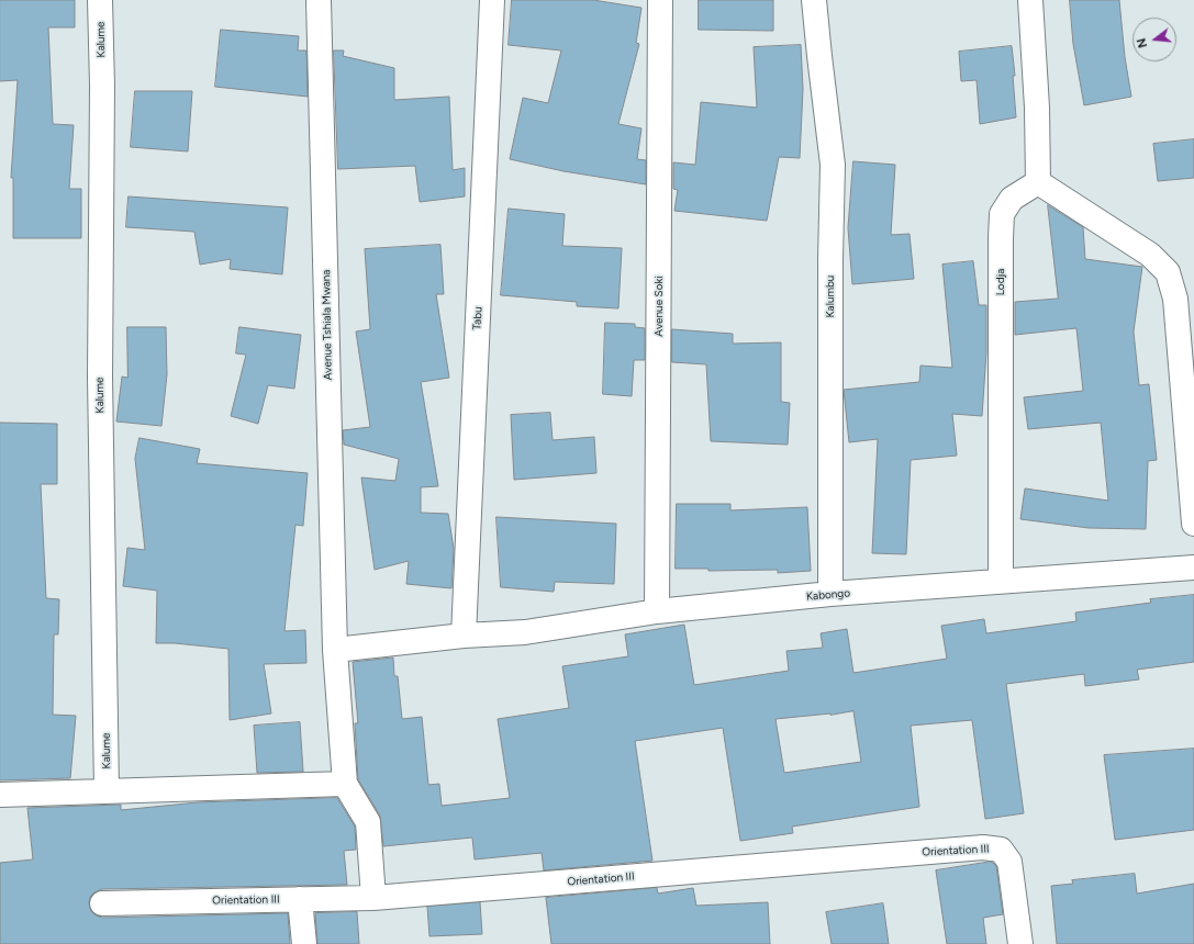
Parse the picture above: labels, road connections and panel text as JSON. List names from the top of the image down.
{
  "streets": {
    "street": [
      "Kalume",
      "Lodja",
      "Kalumbu",
      "Avenue Soki",
      "Tabu",
      "Avenue Tshiala Mwana",
      "Kabongo",
      "Orientation III"
    ]
  },
  "crossings": [
    ["Lodja", "Kabongo"],
    ["Kalumbu", "Kabongo"],
    ["Avenue Soki", "Kabongo"],
    ["Tabu", "Kabongo"],
    ["Avenue Tshiala Mwana", "Kabongo"]
  ],
  "north": "left"
}
